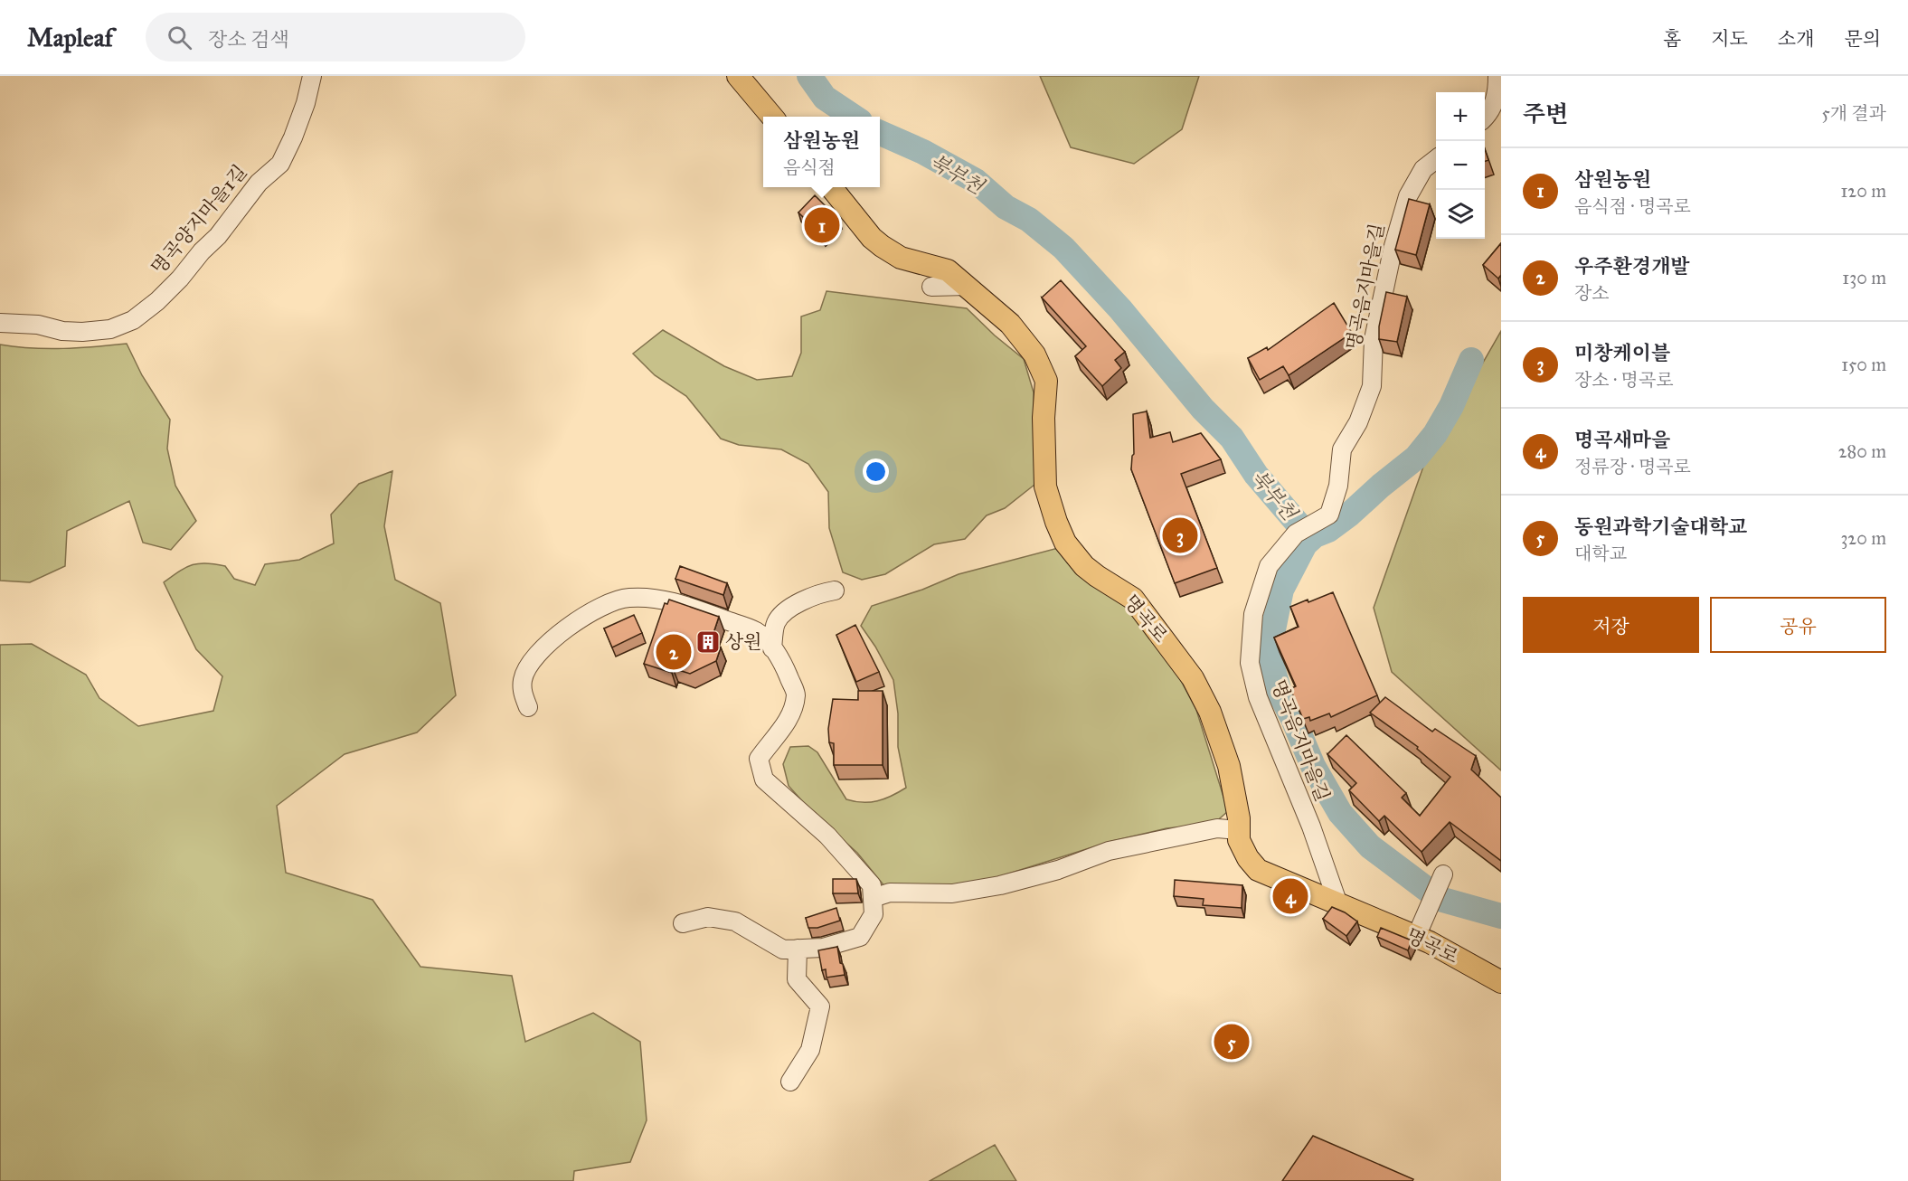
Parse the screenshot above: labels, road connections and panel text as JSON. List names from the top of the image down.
{
  "streets": {
    "main road": ["명곡로"],
    "street": ["명곡양지마을1길", "명곡음지마을길"]
  },
  "crossings": [
    ["명곡음지마을길", "명곡로"]
  ],
  "water": ["북부천"],
  "places": {
    "building": ["상원"]
  },
  "page": {
    "header": "Mapleaf",
    "search": "장소 검색",
    "nav": [
      "홈",
      "지도",
      "소개",
      "문의"
    ],
    "heading": ["주변", "5개 결과"],
    "map_buttons": ["+", "−"],
    "popup": ["삼원농원", "음식점"],
    "list": [
      {
        "mark": "1",
        "name": "삼원농원",
        "note": "음식점 · 명곡로",
        "value": "120 m"
      },
      {
        "mark": "2",
        "name": "우주환경개발",
        "note": "장소",
        "value": "130 m"
      },
      {
        "mark": "3",
        "name": "미창케이블",
        "note": "장소 · 명곡로",
        "value": "150 m"
      },
      {
        "mark": "4",
        "name": "명곡새마을",
        "note": "정류장 · 명곡로",
        "value": "280 m"
      },
      {
        "mark": "5",
        "name": "동원과학기술대학교",
        "note": "대학교",
        "value": "320 m"
      }
    ],
    "pins": [
      "1",
      "3",
      "2",
      "4",
      "5"
    ],
    "buttons": ["저장", "공유"]
  }
}
